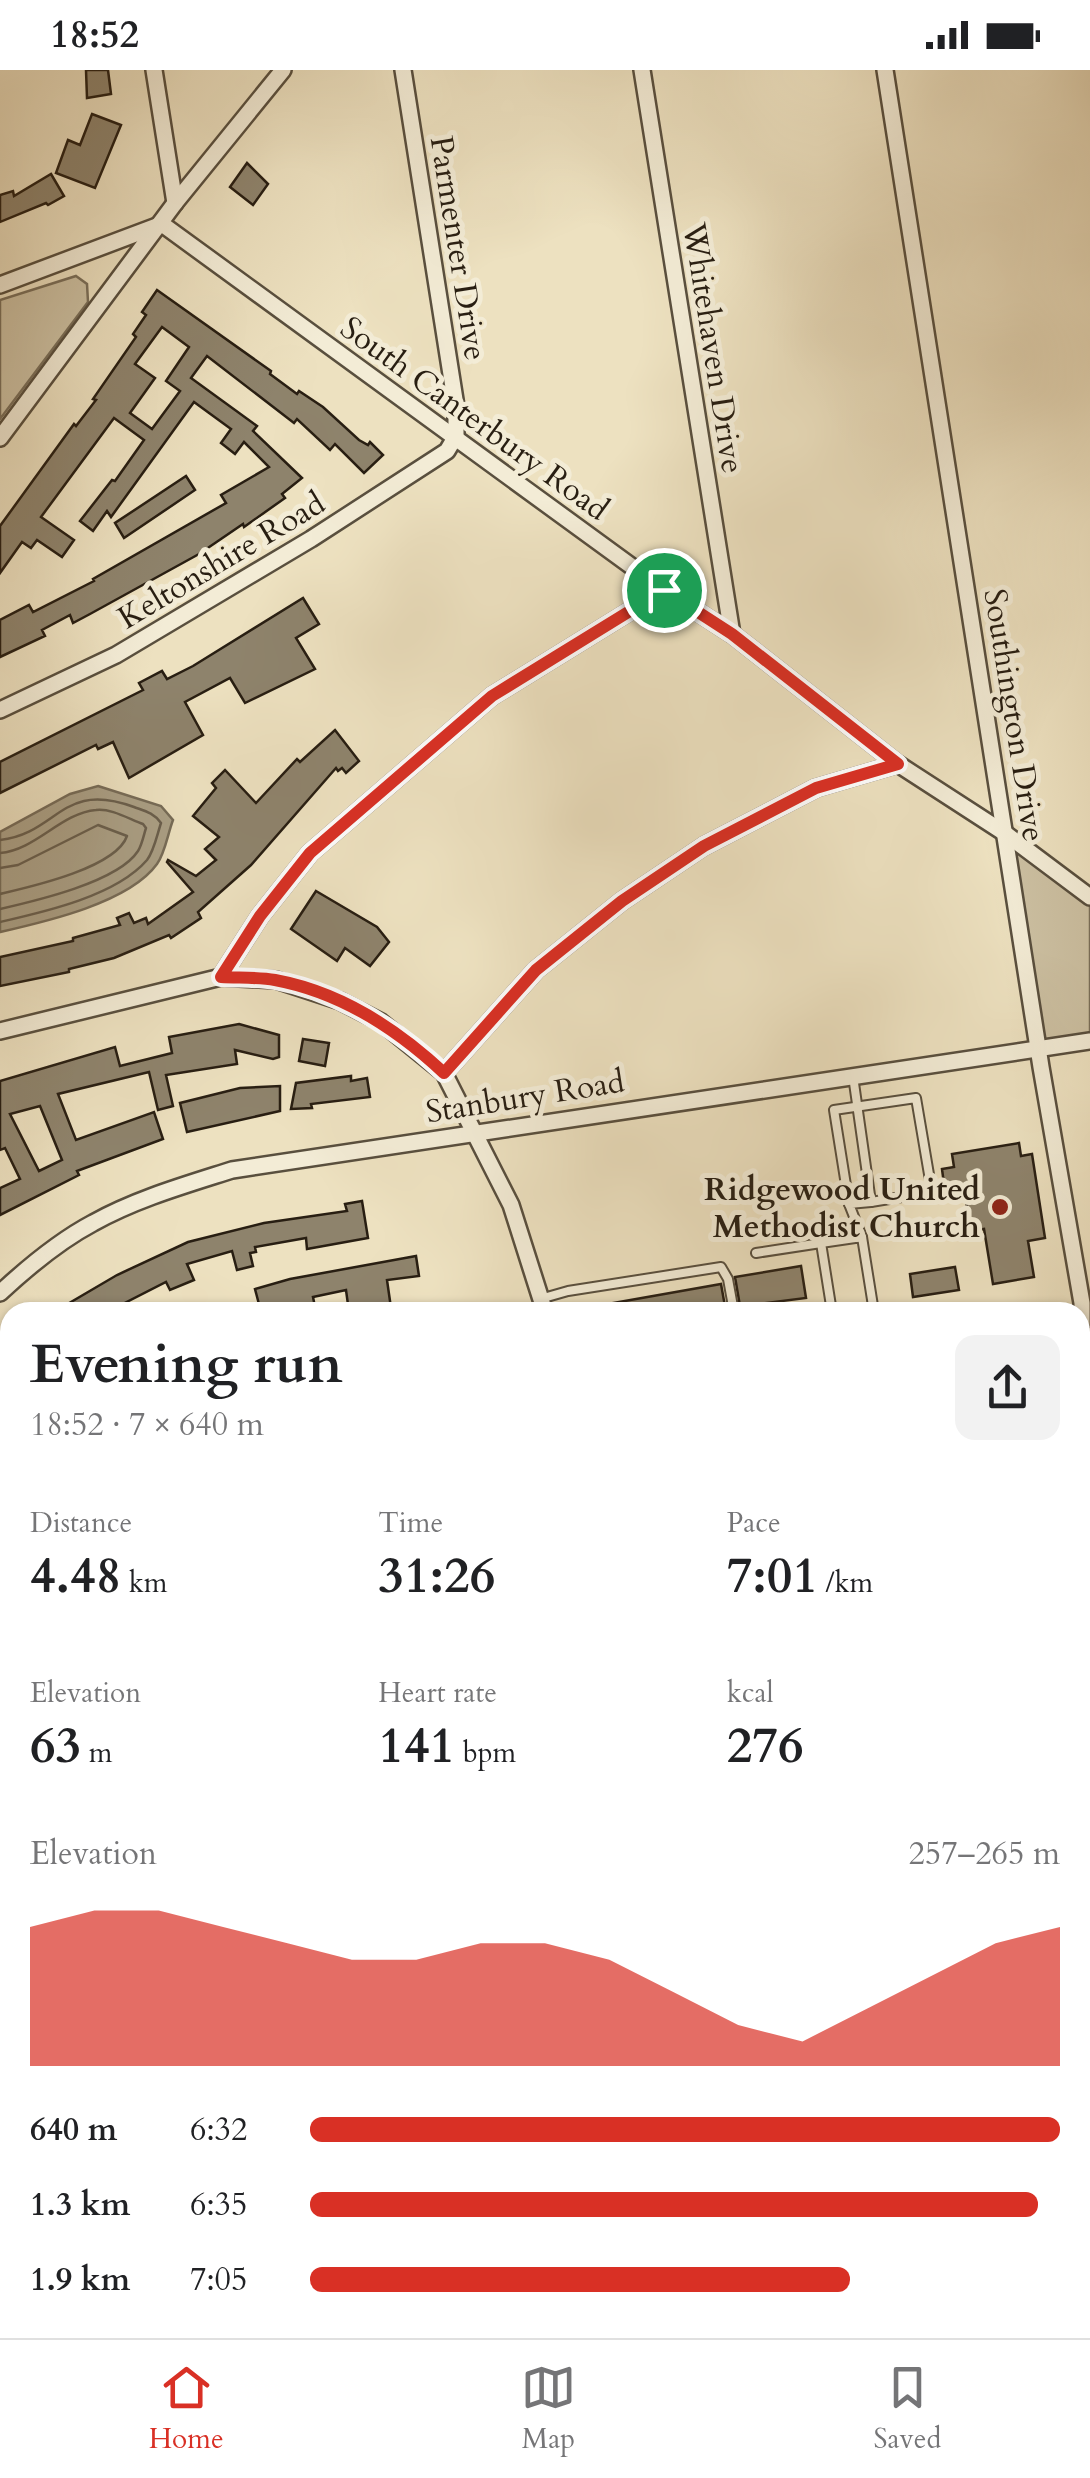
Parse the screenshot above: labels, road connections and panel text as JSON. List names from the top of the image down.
{
  "streets": {
    "street": [
      "Parmenter Drive",
      "Whitehaven Drive",
      "South Canterbury Road",
      "Keltonshire Road",
      "Southington Drive",
      "Stanbury Road"
    ]
  },
  "crossings": [
    ["Parmenter Drive", "South Canterbury Road"],
    ["Parmenter Drive", "Keltonshire Road"],
    ["Whitehaven Drive", "South Canterbury Road"],
    ["South Canterbury Road", "Keltonshire Road"],
    ["South Canterbury Road", "Southington Drive"],
    ["Southington Drive", "Stanbury Road"]
  ],
  "places": ["Ridgewood United Methodist Church"],
  "page": {
    "status": "18:52",
    "heading": ["Evening run", "18:52 · 7 × 640 m"],
    "stats": [
      ["Distance", "4.48 km"],
      ["Time", "31:26"],
      ["Pace", "7:01 /km"],
      ["Elevation", "63 m"],
      ["Heart rate", "141 bpm"],
      ["kcal", "276"]
    ],
    "chart": ["Elevation", "257–265 m"],
    "list": [
      {
        "name": "640 m",
        "note": "6:32"
      },
      {
        "name": "1.3 km",
        "note": "6:35"
      },
      {
        "name": "1.9 km",
        "note": "7:05"
      }
    ],
    "tabs": ["Home", "Map", "Saved"]
  }
}
